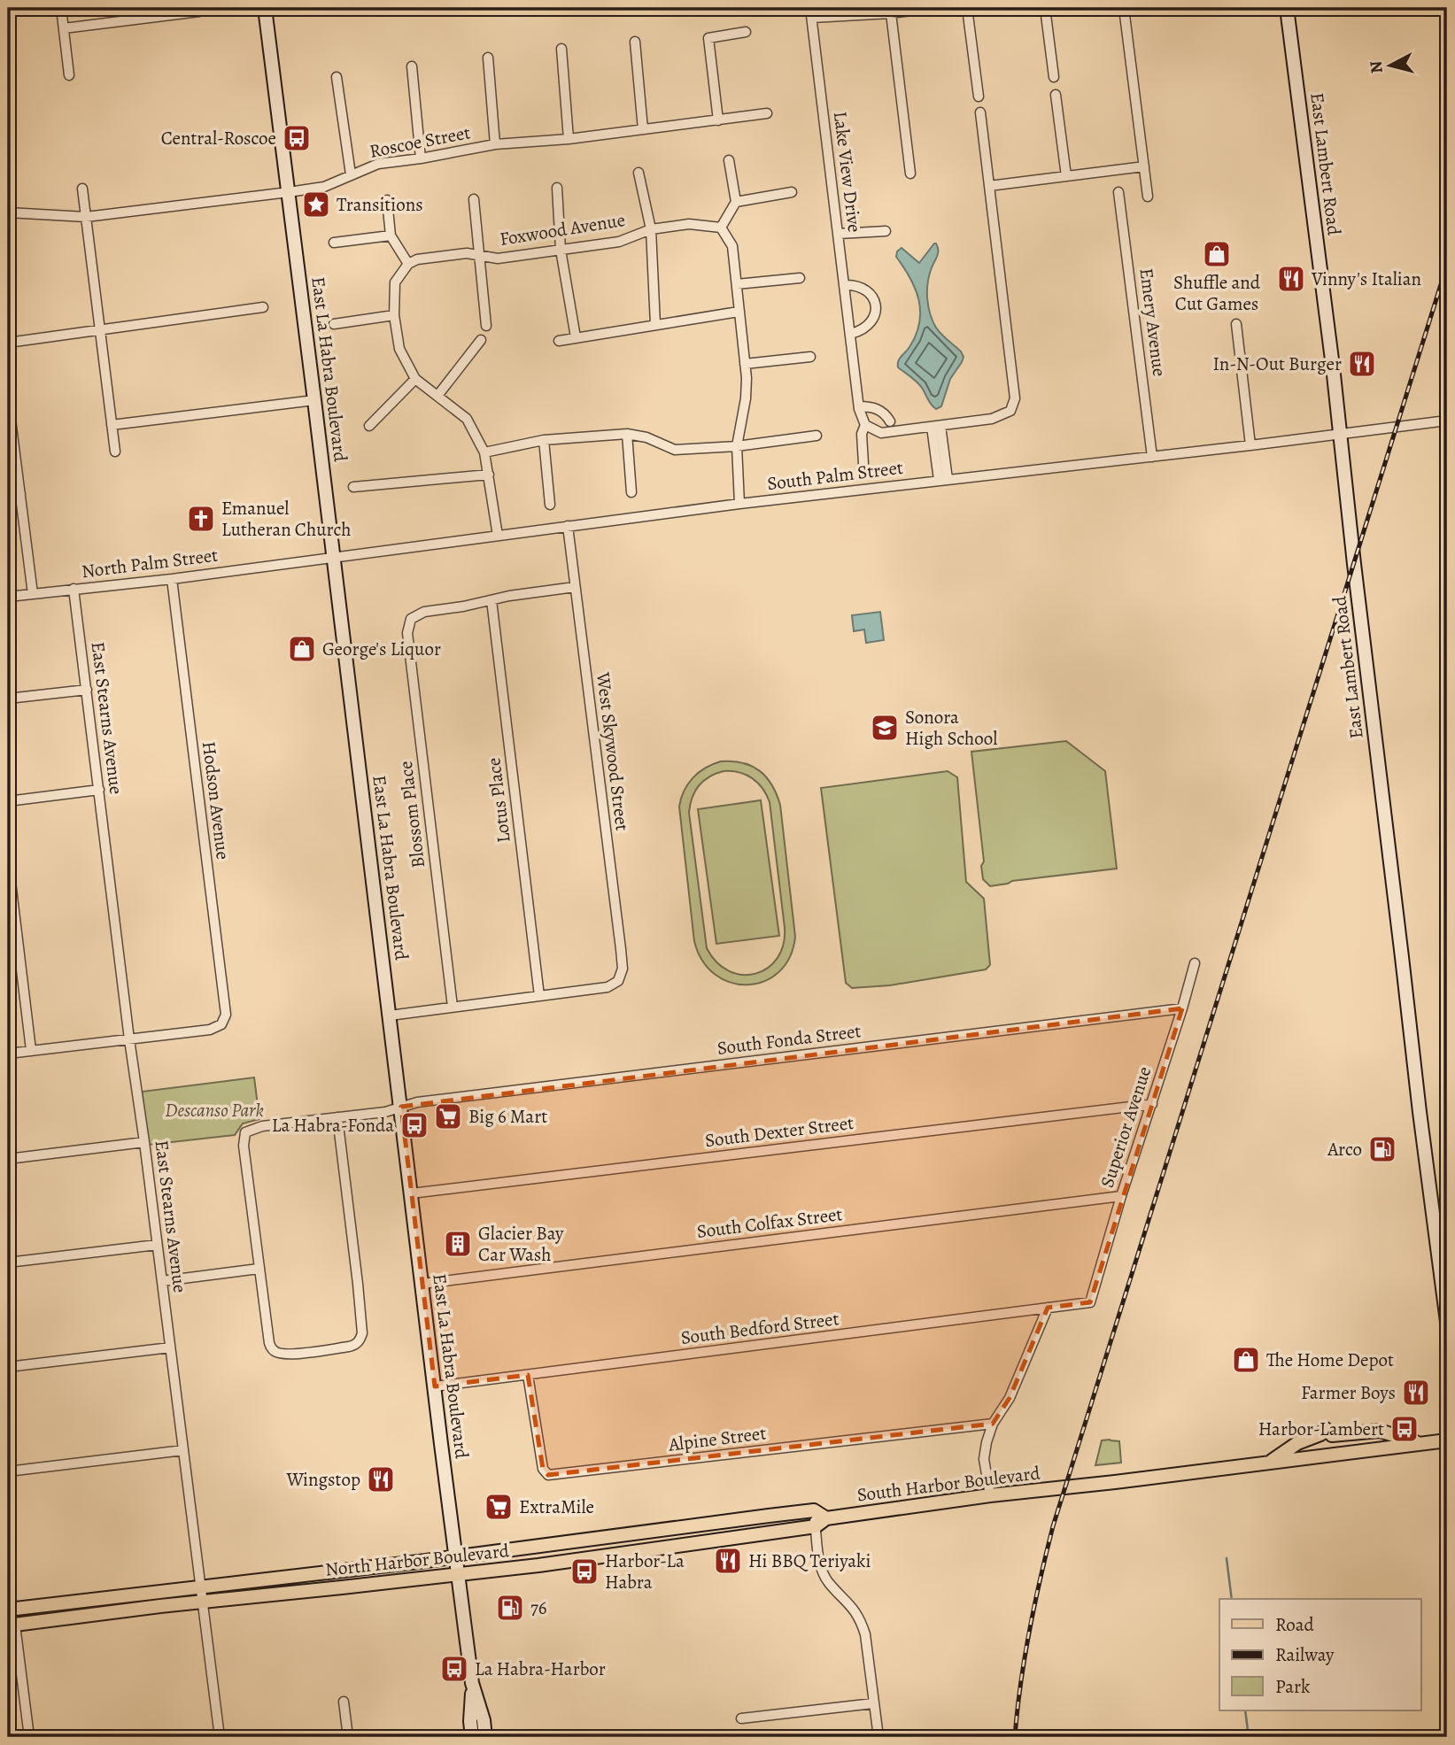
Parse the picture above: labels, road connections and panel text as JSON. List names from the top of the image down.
{
  "streets": {
    "main road": [
      "East Lambert Road",
      "East La Habra Boulevard",
      "South Harbor Boulevard",
      "North Harbor Boulevard"
    ],
    "street": [
      "Roscoe Street",
      "Lake View Drive",
      "Foxwood Avenue",
      "Emery Avenue",
      "South Palm Street",
      "North Palm Street",
      "East Stearns Avenue",
      "West Skywood Street",
      "Hodson Avenue",
      "Lotus Place",
      "Blossom Place",
      "South Fonda Street",
      "Superior Avenue",
      "South Dexter Street",
      "South Colfax Street",
      "South Bedford Street",
      "Alpine Street"
    ]
  },
  "crossings": [
    ["Roscoe Street", "East La Habra Boulevard"],
    ["East Lambert Road", "South Palm Street"],
    ["Emery Avenue", "South Palm Street"],
    ["East La Habra Boulevard", "South Palm Street"],
    ["East La Habra Boulevard", "North Palm Street"],
    ["East La Habra Boulevard", "South Fonda Street"],
    ["East La Habra Boulevard", "South Dexter Street"],
    ["East La Habra Boulevard", "South Colfax Street"],
    ["East La Habra Boulevard", "South Bedford Street"],
    ["East La Habra Boulevard", "North Harbor Boulevard"],
    ["South Palm Street", "North Palm Street"],
    ["South Palm Street", "West Skywood Street"],
    ["North Palm Street", "East Stearns Avenue"],
    ["North Palm Street", "Hodson Avenue"],
    ["East Stearns Avenue", "Hodson Avenue"],
    ["East Stearns Avenue", "North Harbor Boulevard"],
    ["West Skywood Street", "Lotus Place"],
    ["Lotus Place", "Blossom Place"],
    ["South Fonda Street", "Superior Avenue"],
    ["Superior Avenue", "South Dexter Street"],
    ["Superior Avenue", "South Colfax Street"],
    ["Superior Avenue", "South Bedford Street"],
    ["South Bedford Street", "Alpine Street"]
  ],
  "parks": ["Descanso Park"],
  "places": {
    "bus stop": [
      "Central-Roscoe",
      "La Habra-Fonda",
      "Harbor-Lambert",
      "Harbor-La Habra",
      "La Habra-Harbor"
    ],
    "place": ["Transitions"],
    "shop": ["Shuffle and Cut Games", "George's Liquor", "The Home Depot"],
    "restaurant": [
      "Vinny's Italian",
      "In-N-Out Burger",
      "Farmer Boys",
      "Wingstop",
      "Hi BBQ Teriyaki"
    ],
    "church": ["Emanuel Lutheran Church"],
    "school or university": ["Sonora High School"],
    "supermarket": ["Big 6 Mart", "ExtraMile"],
    "fuel station": ["Arco", "76"],
    "building": ["Glacier Bay Car Wash"]
  },
  "legend": ["Road", "Railway", "Park"],
  "north": "left"
}
